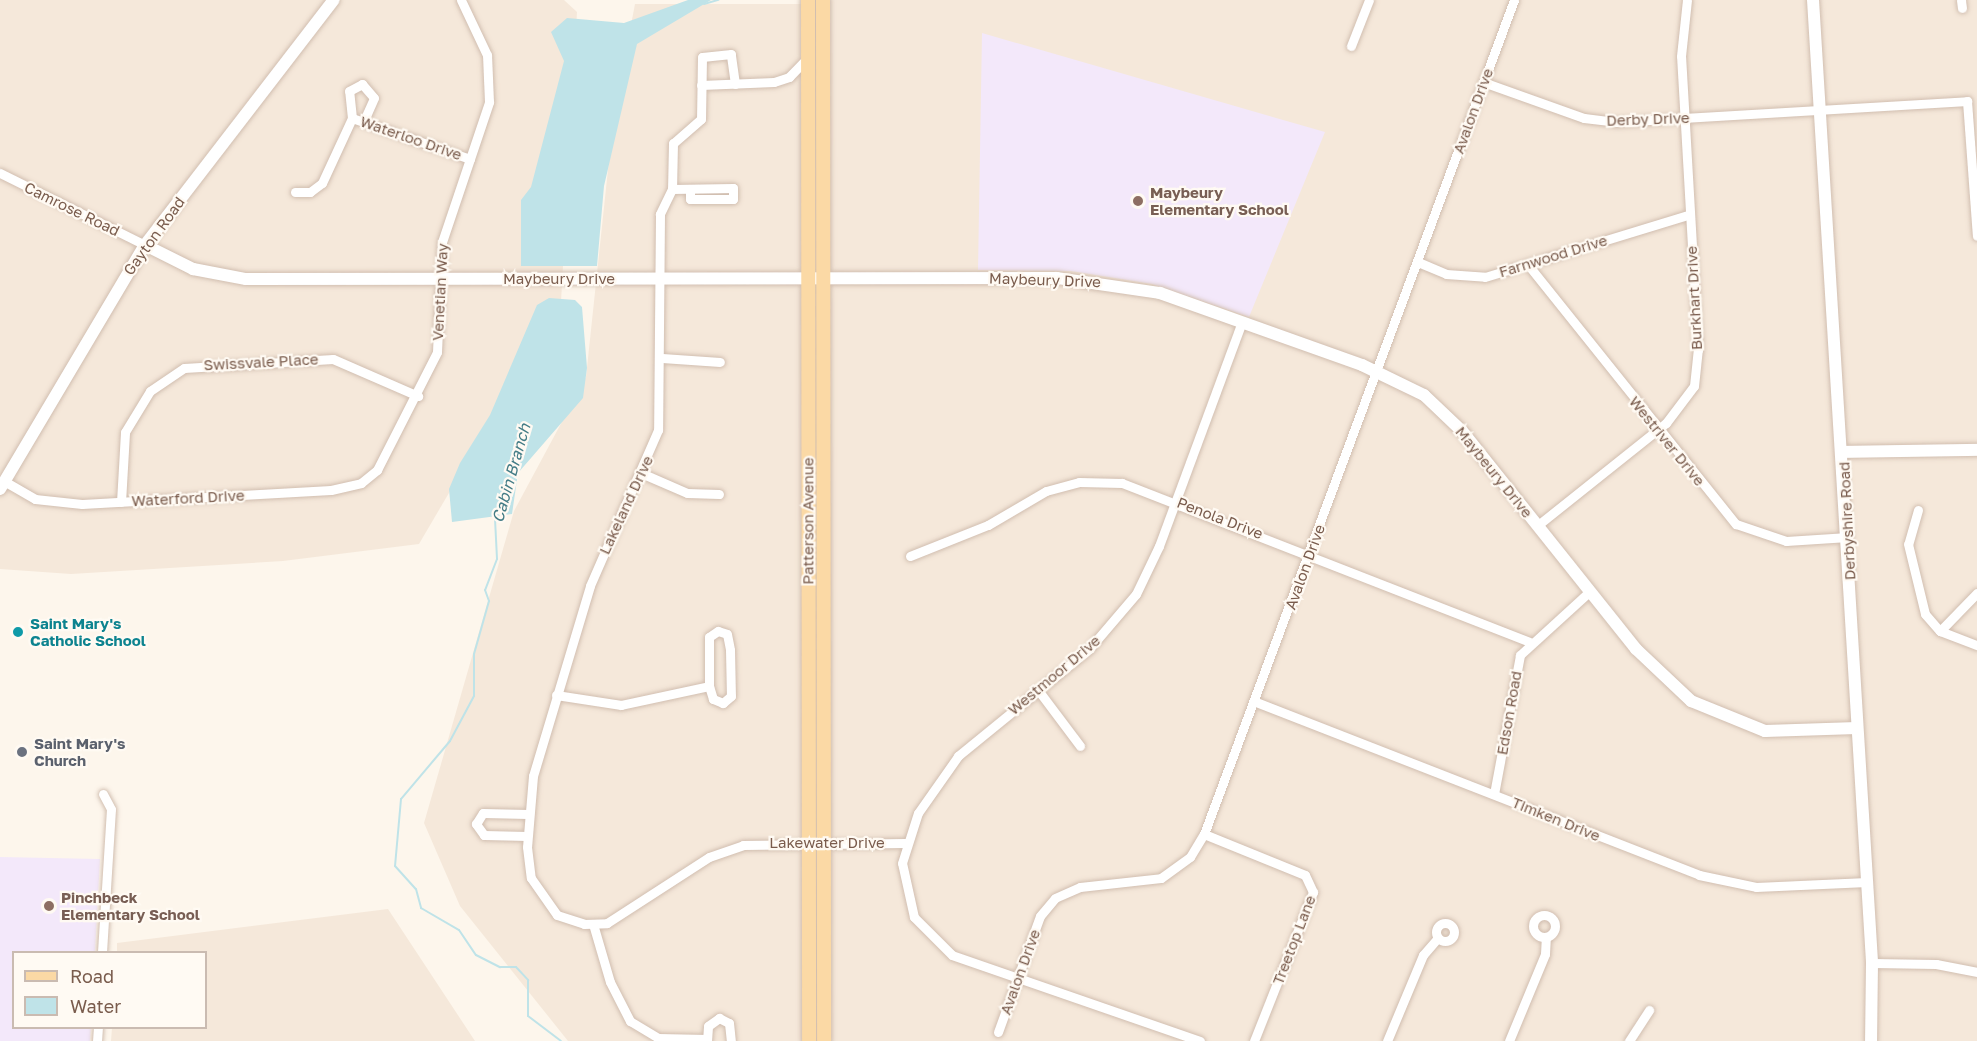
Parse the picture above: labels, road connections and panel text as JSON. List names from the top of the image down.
{
  "streets": {
    "main road": ["Patterson Avenue"],
    "street": [
      "Avalon Drive",
      "Derby Drive",
      "Waterloo Drive",
      "Camrose Road",
      "Gayton Road",
      "Farnwood Drive",
      "Maybeury Drive",
      "Venetian Way",
      "Burkhart Drive",
      "Swissvale Place",
      "Westriver Drive",
      "Waterford Drive",
      "Lakeland Drive",
      "Penola Drive",
      "Derbyshire Road",
      "Westmoor Drive",
      "Edson Road",
      "Timken Drive",
      "Lakewater Drive",
      "Treetop Lane"
    ]
  },
  "crossings": [
    ["Avalon Drive", "Derby Drive"],
    ["Avalon Drive", "Farnwood Drive"],
    ["Avalon Drive", "Maybeury Drive"],
    ["Avalon Drive", "Penola Drive"],
    ["Avalon Drive", "Timken Drive"],
    ["Avalon Drive", "Lakewater Drive"],
    ["Avalon Drive", "Treetop Lane"],
    ["Derby Drive", "Burkhart Drive"],
    ["Derby Drive", "Derbyshire Road"],
    ["Waterloo Drive", "Venetian Way"],
    ["Camrose Road", "Gayton Road"],
    ["Camrose Road", "Maybeury Drive"],
    ["Gayton Road", "Maybeury Drive"],
    ["Gayton Road", "Waterford Drive"],
    ["Farnwood Drive", "Burkhart Drive"],
    ["Farnwood Drive", "Westriver Drive"],
    ["Maybeury Drive", "Venetian Way"],
    ["Maybeury Drive", "Burkhart Drive"],
    ["Maybeury Drive", "Lakeland Drive"],
    ["Maybeury Drive", "Patterson Avenue"],
    ["Maybeury Drive", "Derbyshire Road"],
    ["Maybeury Drive", "Westmoor Drive"],
    ["Maybeury Drive", "Edson Road"],
    ["Venetian Way", "Swissvale Place"],
    ["Venetian Way", "Waterford Drive"],
    ["Burkhart Drive", "Westriver Drive"],
    ["Swissvale Place", "Waterford Drive"],
    ["Westriver Drive", "Derbyshire Road"],
    ["Lakeland Drive", "Lakewater Drive"],
    ["Penola Drive", "Westmoor Drive"],
    ["Penola Drive", "Edson Road"],
    ["Patterson Avenue", "Lakewater Drive"],
    ["Derbyshire Road", "Timken Drive"],
    ["Westmoor Drive", "Lakewater Drive"],
    ["Edson Road", "Timken Drive"]
  ],
  "water": ["Cabin Branch"],
  "places": [
    "Maybeury Elementary School",
    "Saint Mary's Catholic School",
    "Saint Mary's Church",
    "Pinchbeck Elementary School"
  ],
  "legend": ["Road", "Water"]
}
